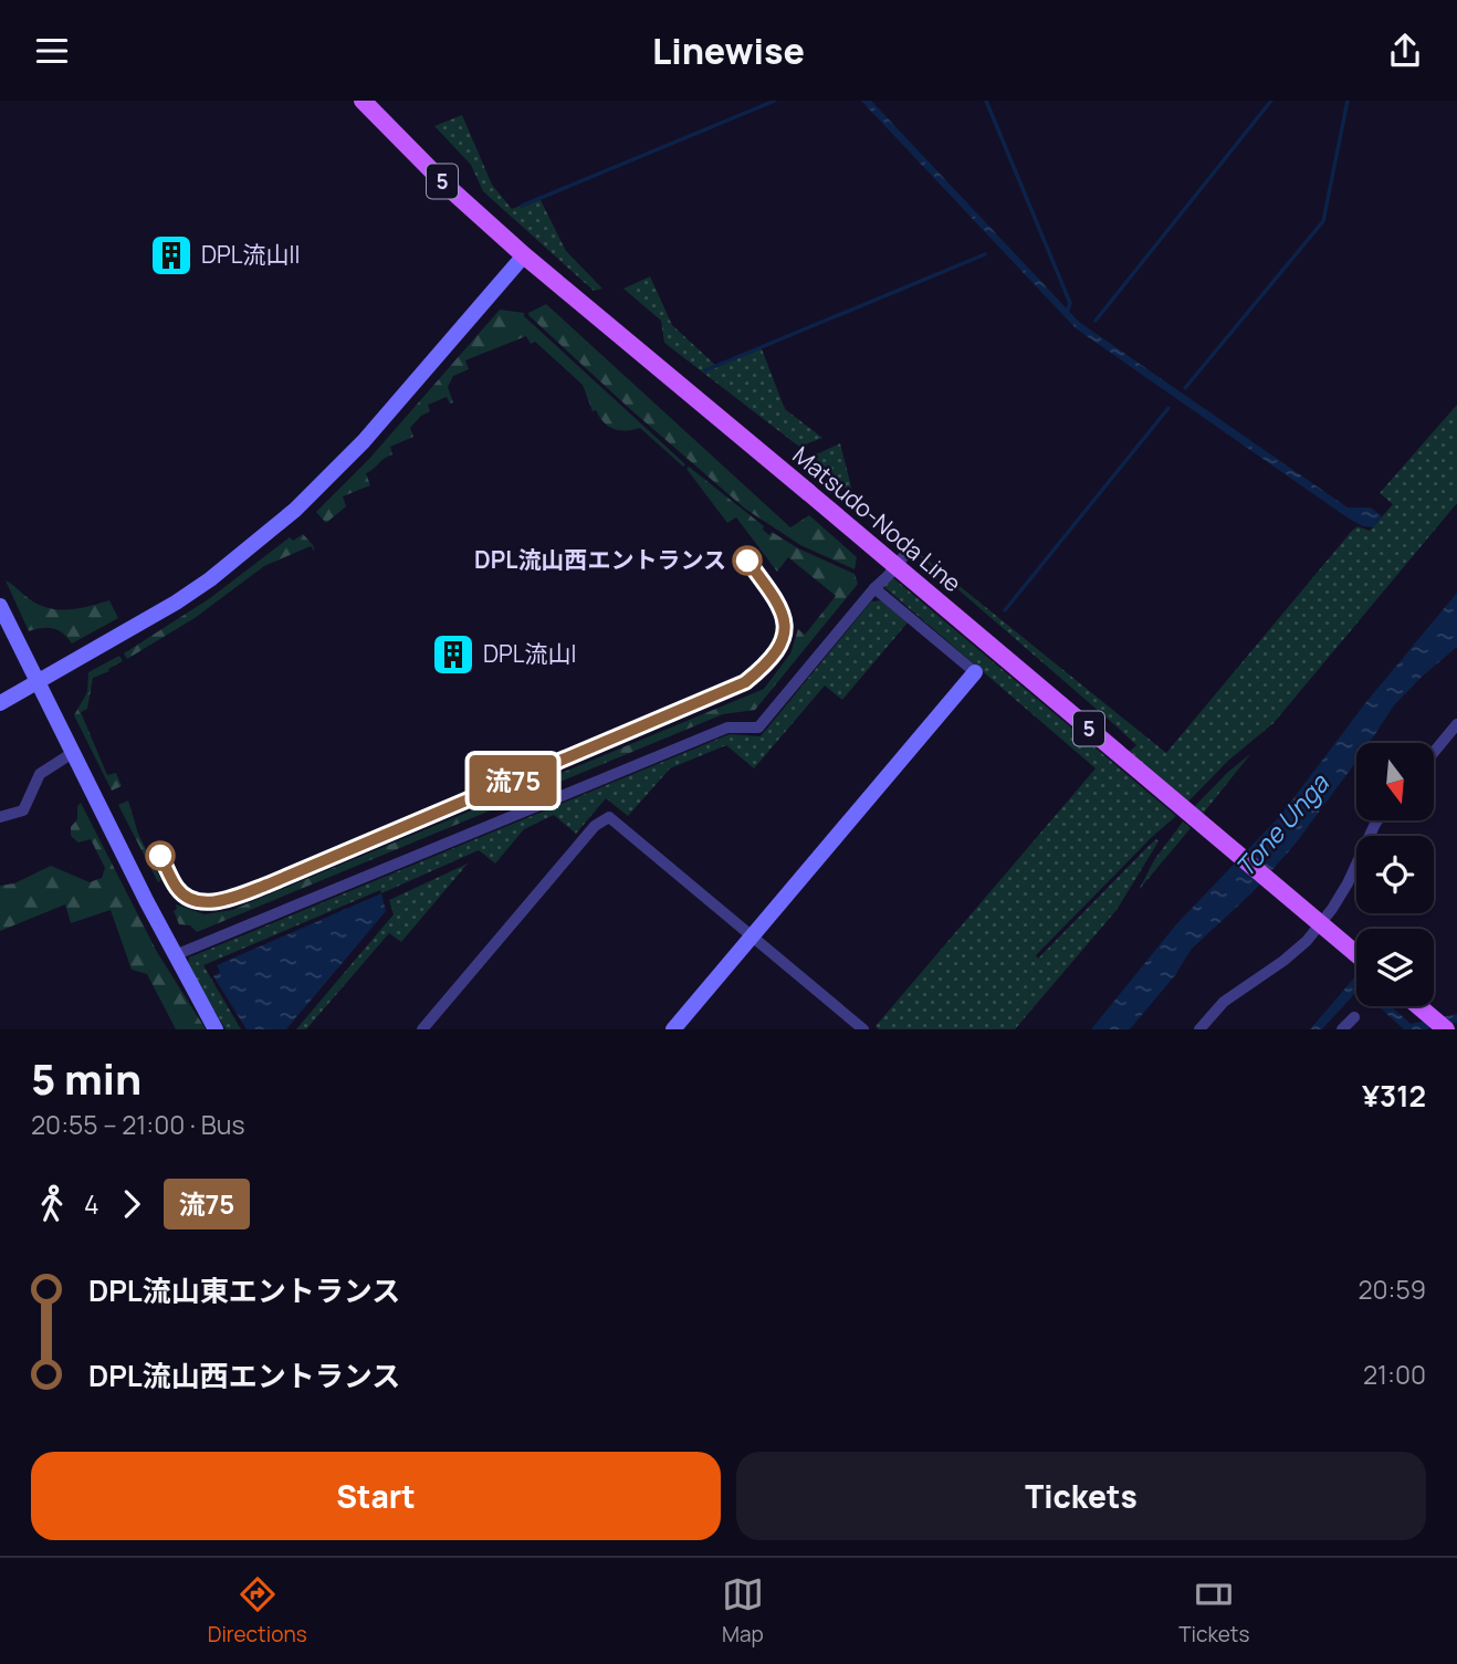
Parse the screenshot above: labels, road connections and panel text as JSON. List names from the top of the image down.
{
  "streets": {
    "main road": ["5", "Matsudo-Noda Line"]
  },
  "water": ["Tone Unga"],
  "places": {
    "building": ["DPL流山II", "DPL流山I"],
    "other": ["DPL流山西エントランス"]
  },
  "lines": ["bus line 流75"],
  "north": "bottom",
  "page": {
    "header": "Linewise",
    "on_map": "流75",
    "heading": ["5 min", "20:55 – 21:00 · Bus", "¥312"],
    "legs": ["4", "流75"],
    "list": [
      {
        "name": "DPL流山東エントランス",
        "value": "20:59"
      },
      {
        "name": "DPL流山西エントランス",
        "value": "21:00"
      }
    ],
    "buttons": ["Start", "Tickets"],
    "tabs": ["Directions", "Map", "Tickets"]
  }
}
